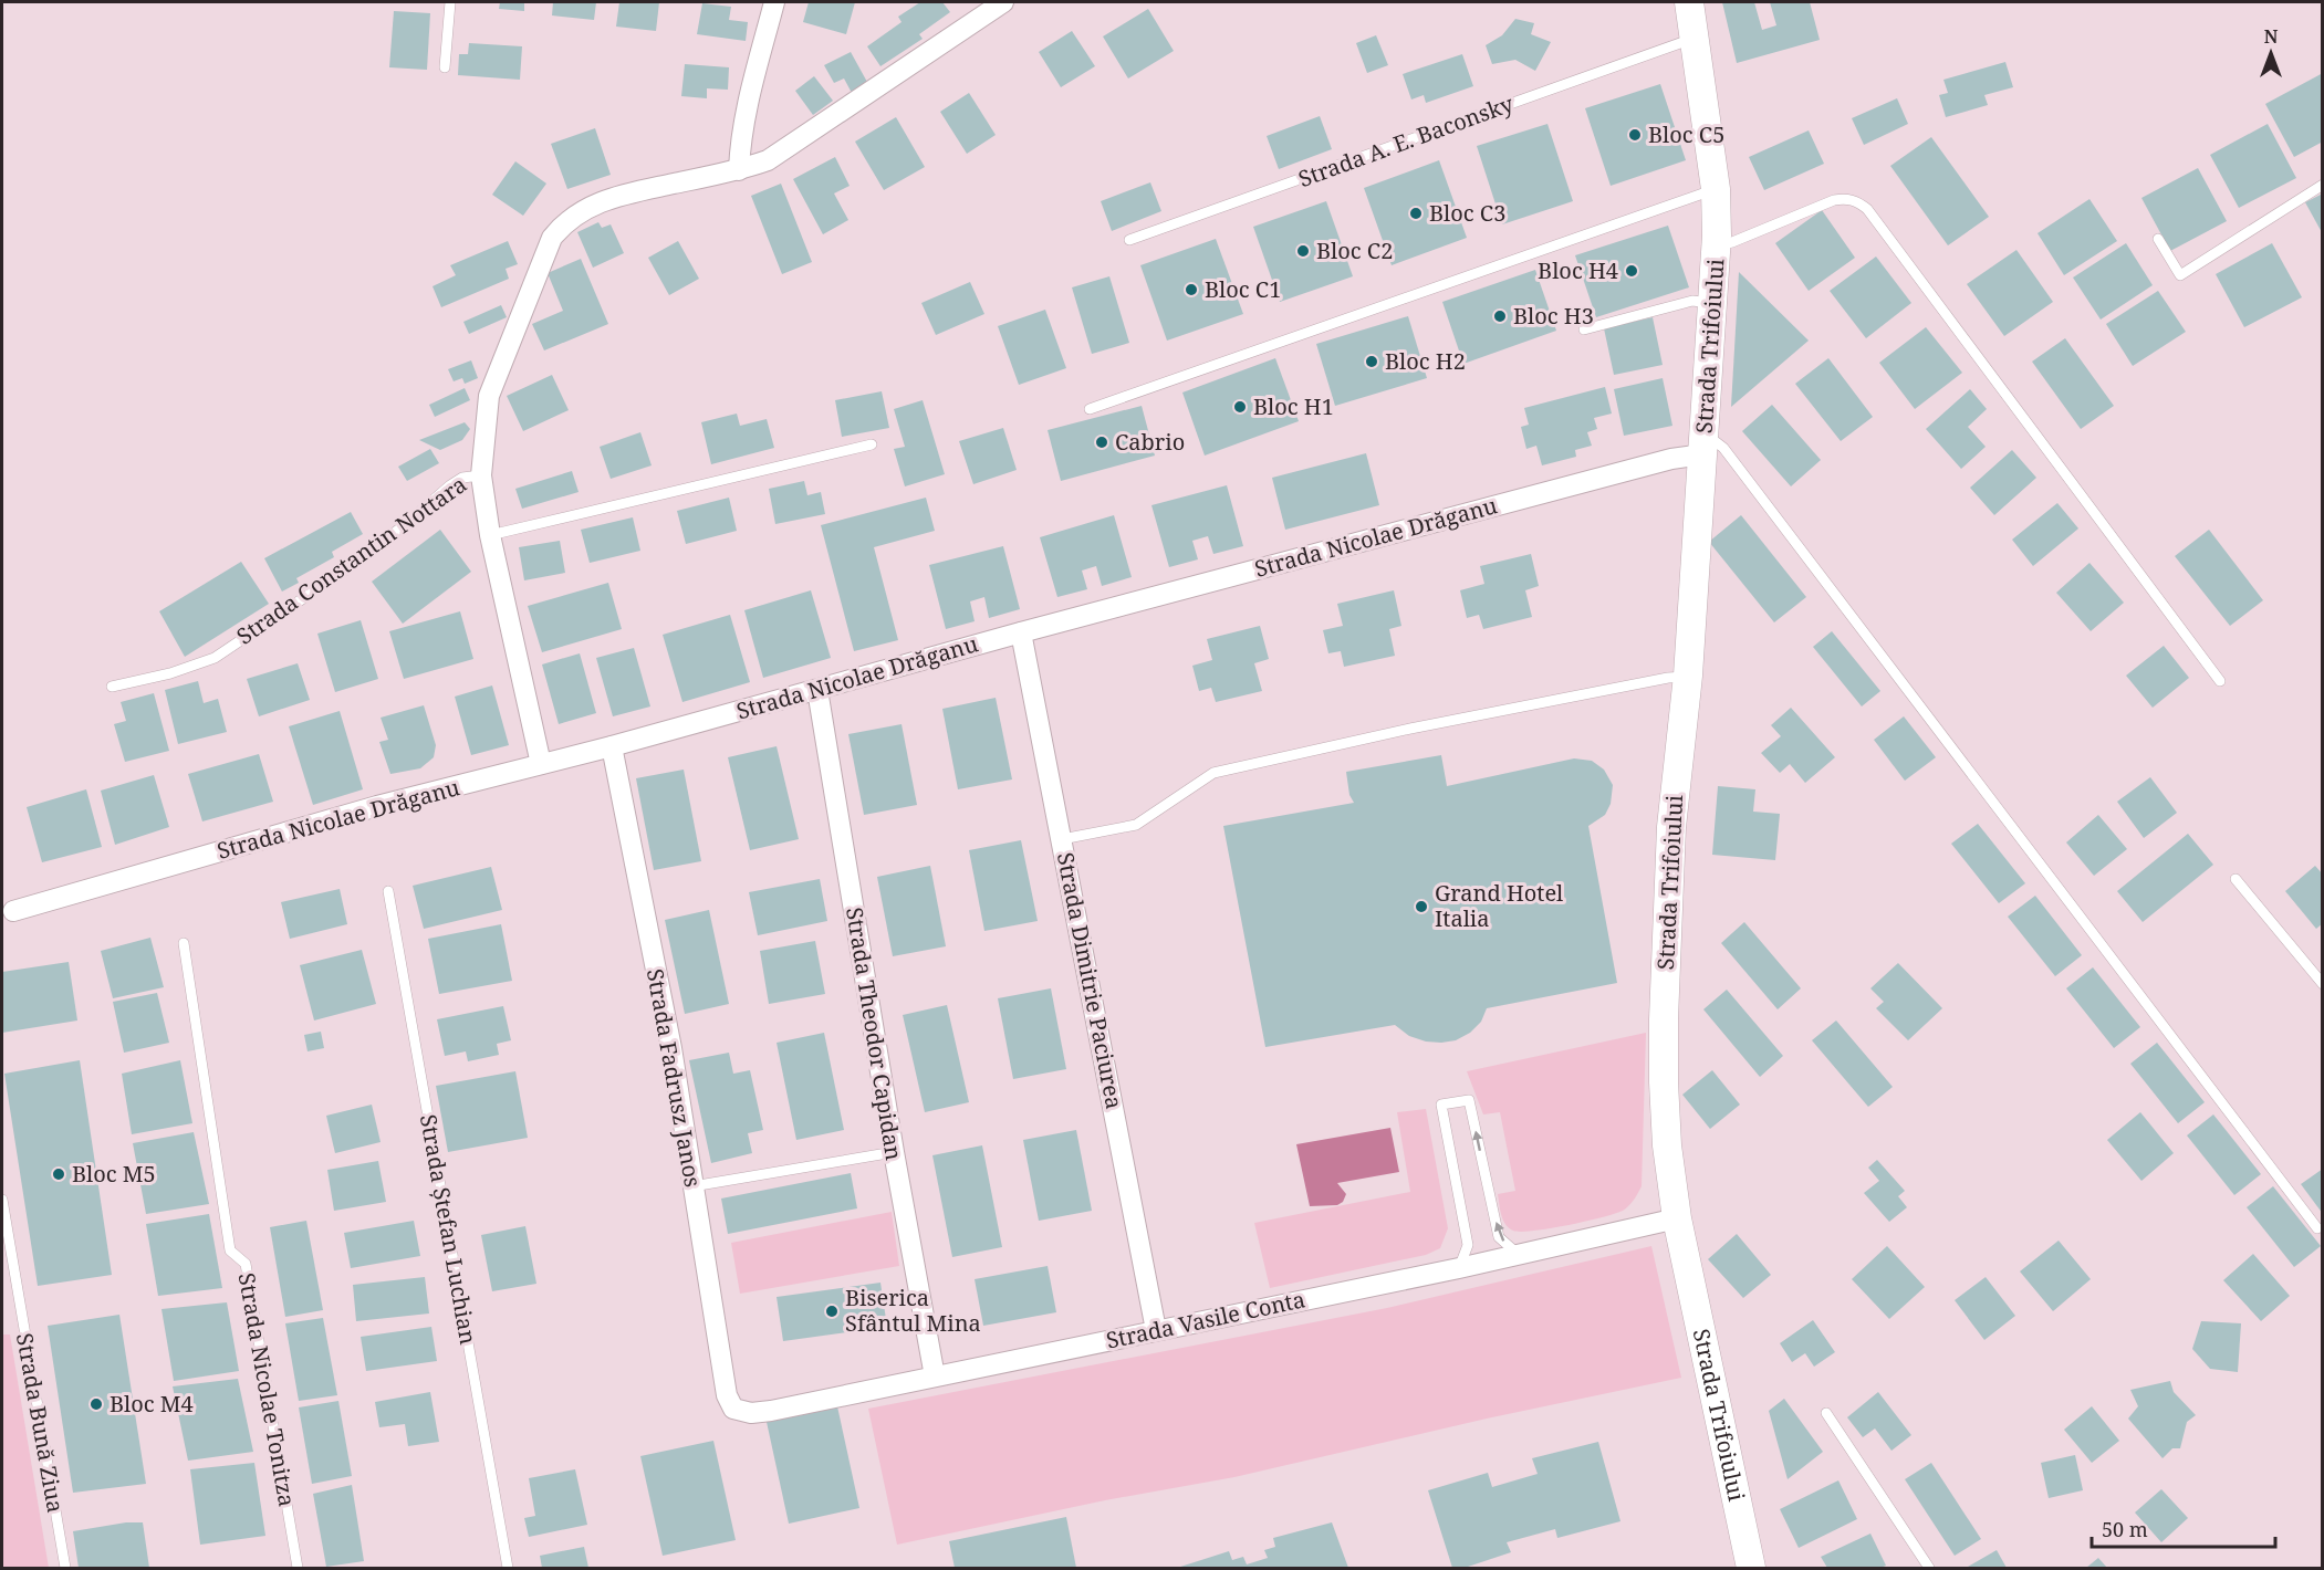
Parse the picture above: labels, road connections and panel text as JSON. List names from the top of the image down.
{
  "streets": {
    "street": [
      "Strada Trifoiului",
      "Strada Nicolae Drăganu",
      "Strada Constantin Nottara",
      "Strada Dimitrie Paciurea",
      "Strada Theodor Capidan",
      "Strada Fadrusz Janos",
      "Strada Vasile Conta"
    ],
    "lane": [
      "Strada A. E. Baconsky",
      "Strada Ștefan Luchian",
      "Strada Nicolae Tonitza",
      "Strada Bună Ziua"
    ]
  },
  "crossings": [
    ["Strada A. E. Baconsky", "Strada Trifoiului"],
    ["Strada Trifoiului", "Strada Nicolae Drăganu"],
    ["Strada Trifoiului", "Strada Vasile Conta"],
    ["Strada Nicolae Drăganu", "Strada Constantin Nottara"],
    ["Strada Nicolae Drăganu", "Strada Dimitrie Paciurea"],
    ["Strada Nicolae Drăganu", "Strada Theodor Capidan"],
    ["Strada Nicolae Drăganu", "Strada Fadrusz Janos"],
    ["Strada Dimitrie Paciurea", "Strada Vasile Conta"],
    ["Strada Theodor Capidan", "Strada Vasile Conta"],
    ["Strada Fadrusz Janos", "Strada Vasile Conta"]
  ],
  "places": [
    "Bloc C5",
    "Bloc C3",
    "Bloc C2",
    "Bloc H4",
    "Bloc C1",
    "Bloc H3",
    "Bloc H2",
    "Bloc H1",
    "Cabrio",
    "Grand Hotel Italia",
    "Bloc M5",
    "Biserica Sfântul Mina",
    "Bloc M4"
  ],
  "scale_bar": "50 m",
  "north": "top"
}
